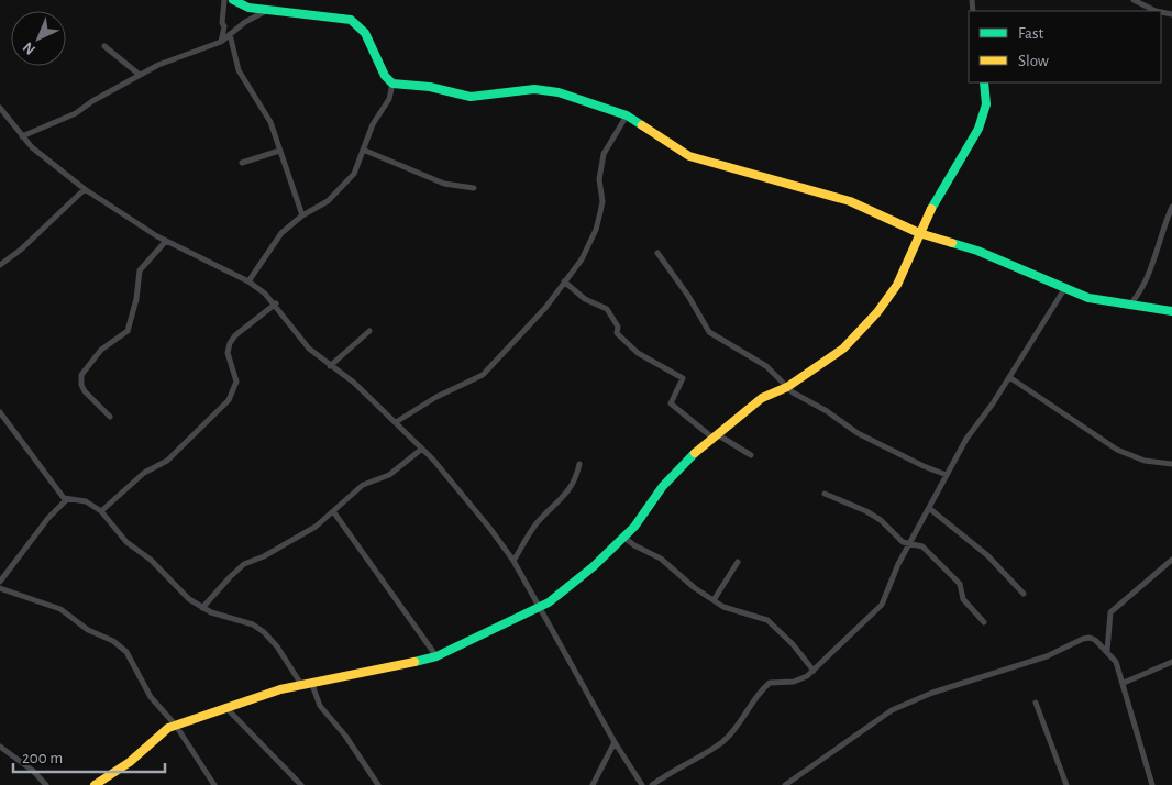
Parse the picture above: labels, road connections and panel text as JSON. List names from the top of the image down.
{
  "legend": ["Fast", "Slow"],
  "scale_bar": "200 m",
  "north": "bottom left"
}
